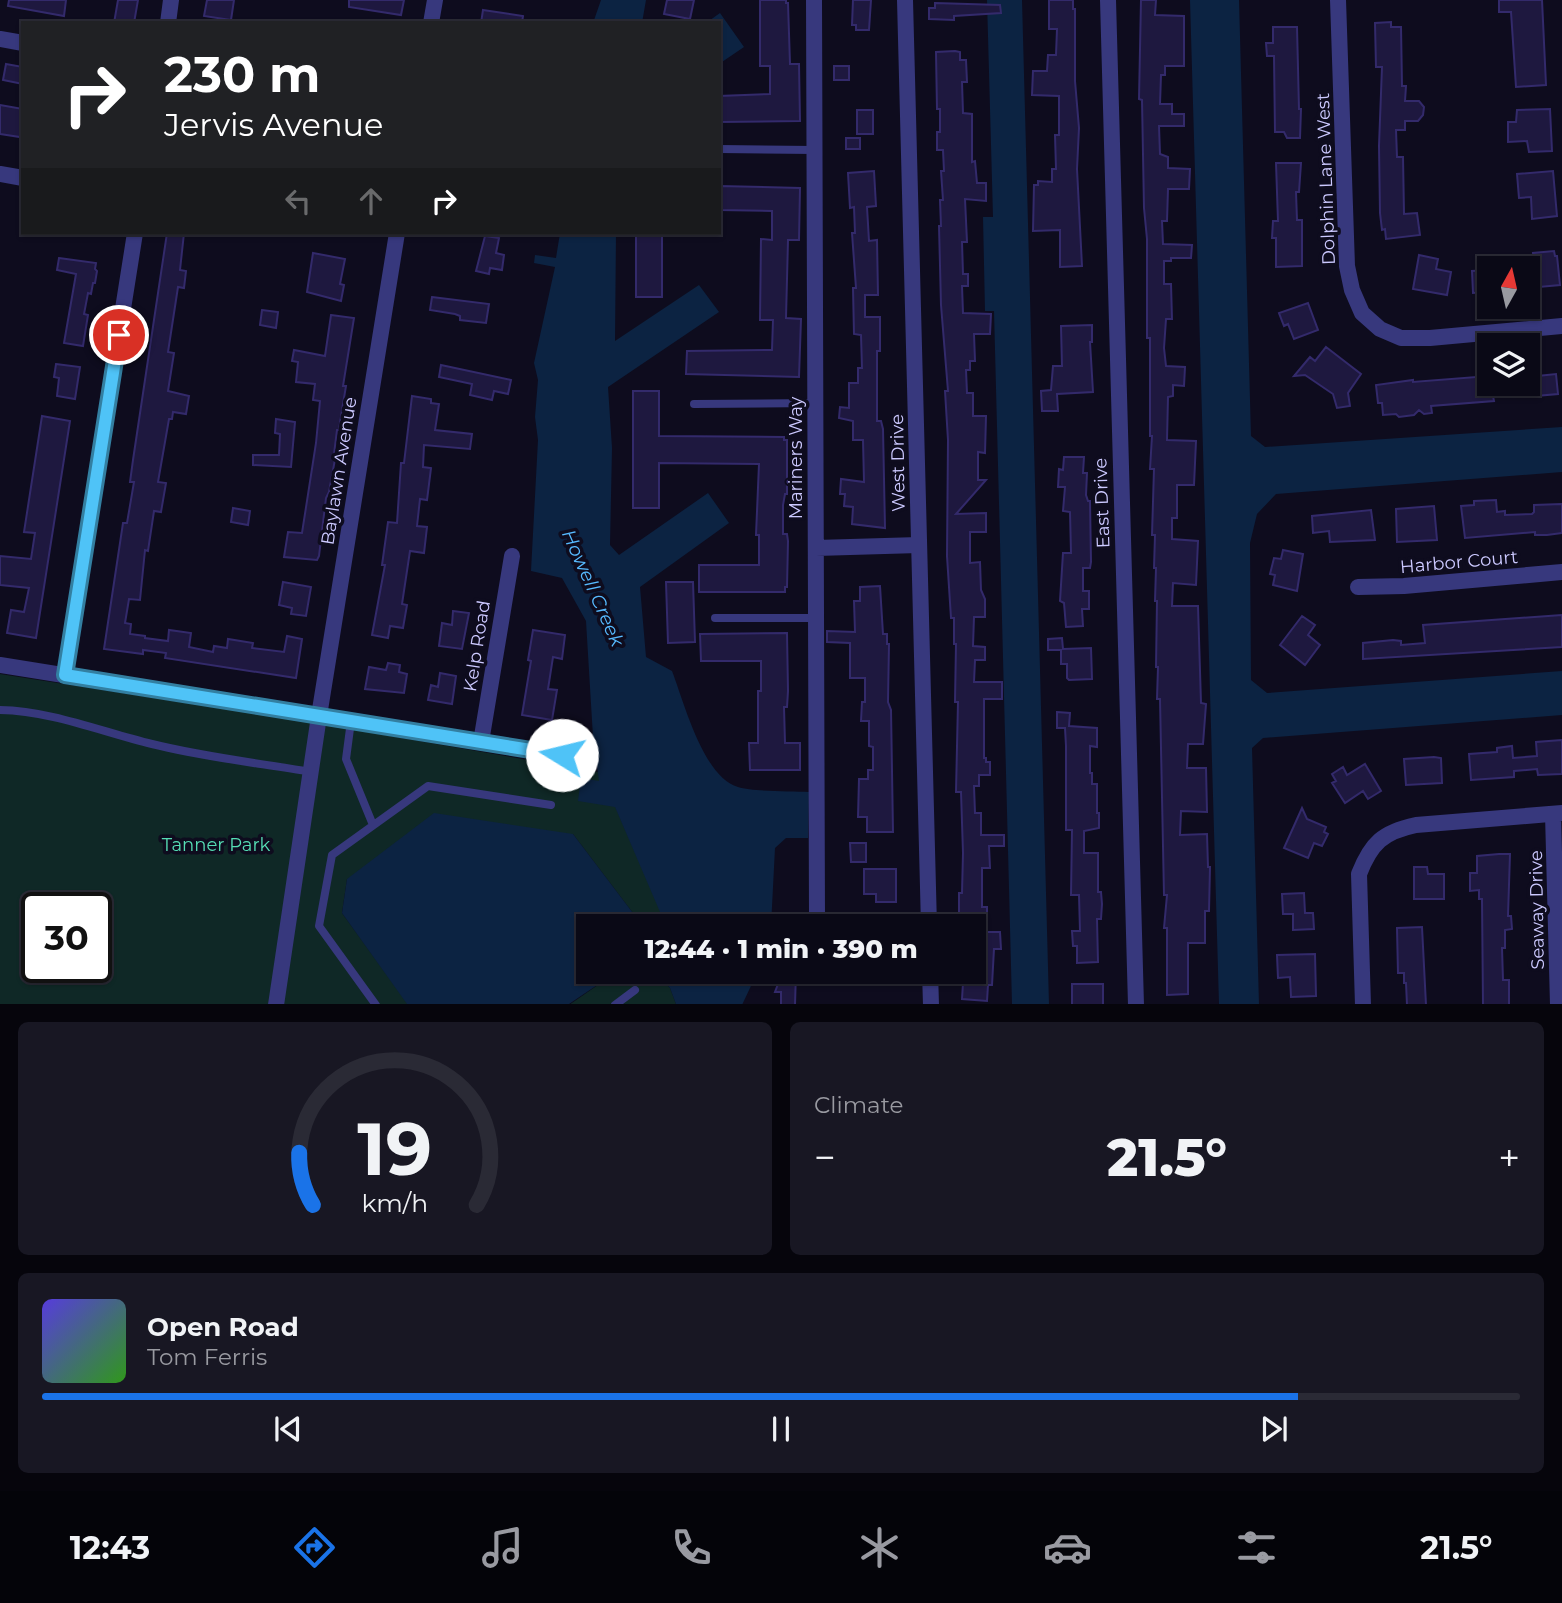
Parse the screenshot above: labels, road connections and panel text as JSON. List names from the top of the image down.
{
  "streets": {
    "street": [
      "Dolphin Lane West",
      "Mariners Way",
      "West Drive",
      "Baylawn Avenue",
      "East Drive",
      "Harbor Court",
      "Kelp Road",
      "Seaway Drive"
    ]
  },
  "water": ["Howell Creek"],
  "parks": ["Tanner Park"],
  "north": "top",
  "page": {
    "turn": ["230 m", "Jervis Avenue"],
    "limit": "30",
    "trip": "12:44 · 1 min · 390 m",
    "tile": "Climate",
    "heat": ["−", "21.5°", "+"],
    "song": ["Open Road", "Tom Ferris"],
    "tabs": ["12:43", "21.5°"],
    "gauge": ["19", "km/h"]
  }
}
